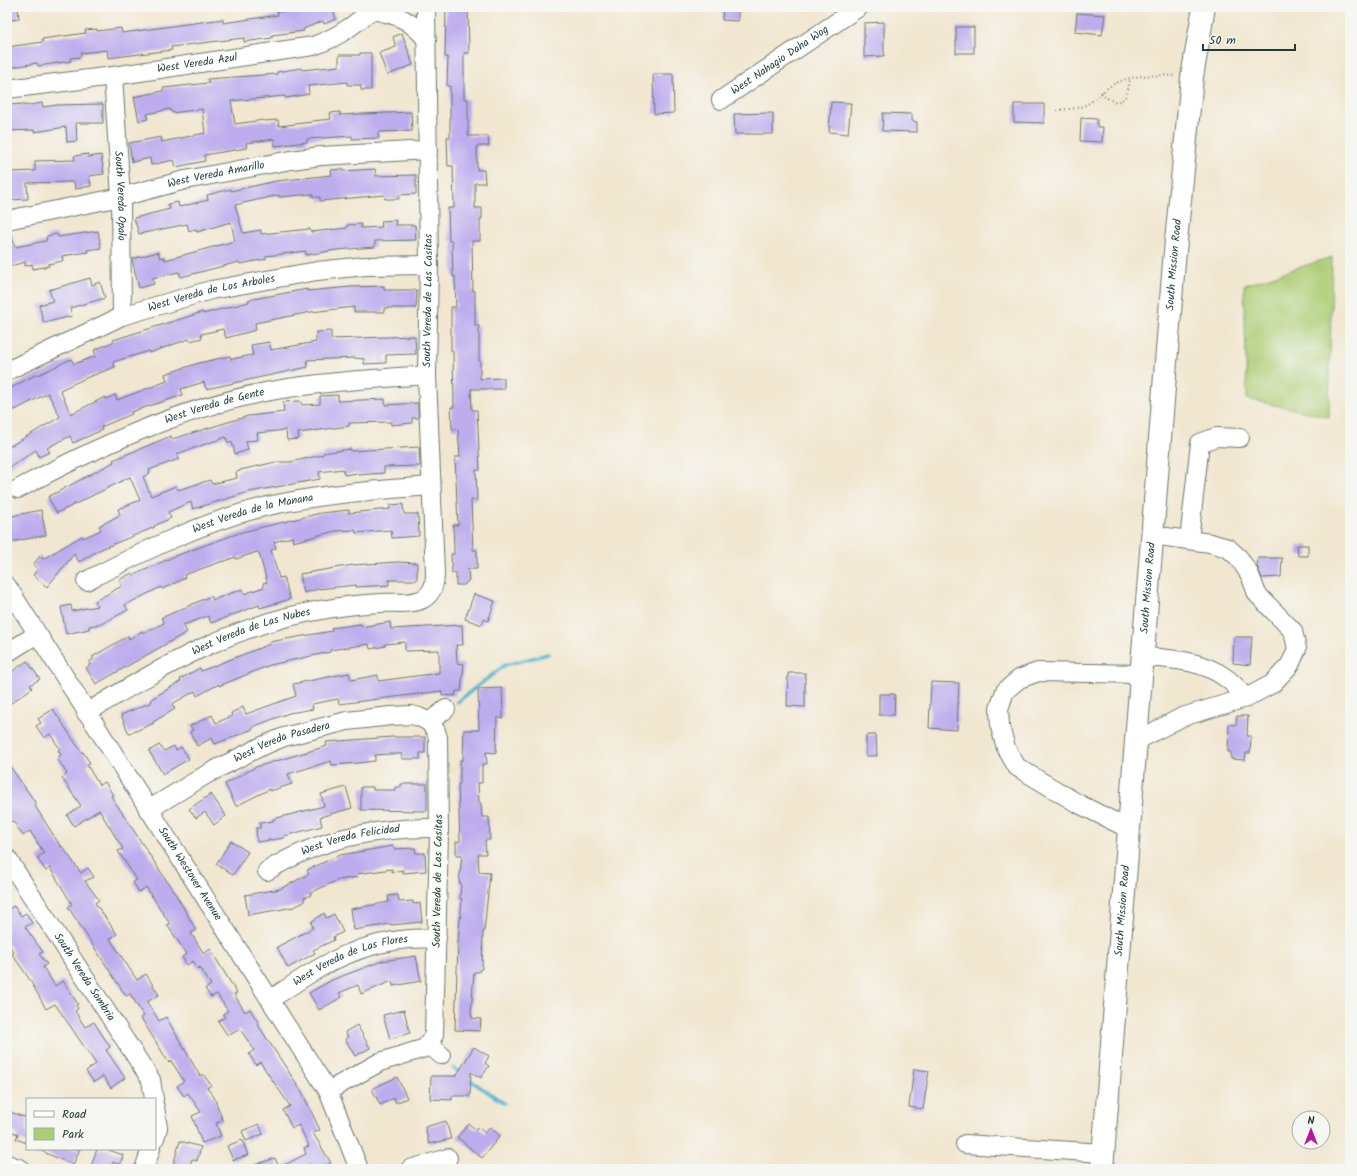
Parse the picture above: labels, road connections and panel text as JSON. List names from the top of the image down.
{
  "streets": {
    "main road": ["South Mission Road"],
    "street": [
      "West Nahagio Daha Wog",
      "West Vereda Azul",
      "West Vereda Amarillo",
      "South Vereda Opalo",
      "West Vereda de Los Arboles",
      "South Vereda de Las Casitas",
      "West Vereda de Gente",
      "West Vereda de la Manana",
      "West Vereda de Las Nubes",
      "West Vereda Pasadera",
      "West Vereda Felicidad",
      "South Westover Avenue",
      "West Vereda de Las Flores",
      "South Vereda Sombria"
    ]
  },
  "crossings": [
    ["West Vereda Azul", "South Vereda Opalo"],
    ["West Vereda Amarillo", "South Vereda Opalo"],
    ["West Vereda Amarillo", "South Vereda de Las Casitas"],
    ["South Vereda Opalo", "West Vereda de Los Arboles"],
    ["West Vereda de Los Arboles", "South Vereda de Las Casitas"],
    ["South Vereda de Las Casitas", "West Vereda de Gente"],
    ["South Vereda de Las Casitas", "West Vereda de la Manana"],
    ["South Vereda de Las Casitas", "West Vereda de Las Nubes"],
    ["South Vereda de Las Casitas", "West Vereda Pasadera"],
    ["South Vereda de Las Casitas", "West Vereda Felicidad"],
    ["South Vereda de Las Casitas", "South Westover Avenue"],
    ["South Vereda de Las Casitas", "West Vereda de Las Flores"],
    ["West Vereda de Las Nubes", "South Westover Avenue"],
    ["West Vereda Pasadera", "South Westover Avenue"],
    ["South Westover Avenue", "West Vereda de Las Flores"]
  ],
  "legend": ["Road", "Park"],
  "scale_bar": "50 m",
  "north": "top"
}
